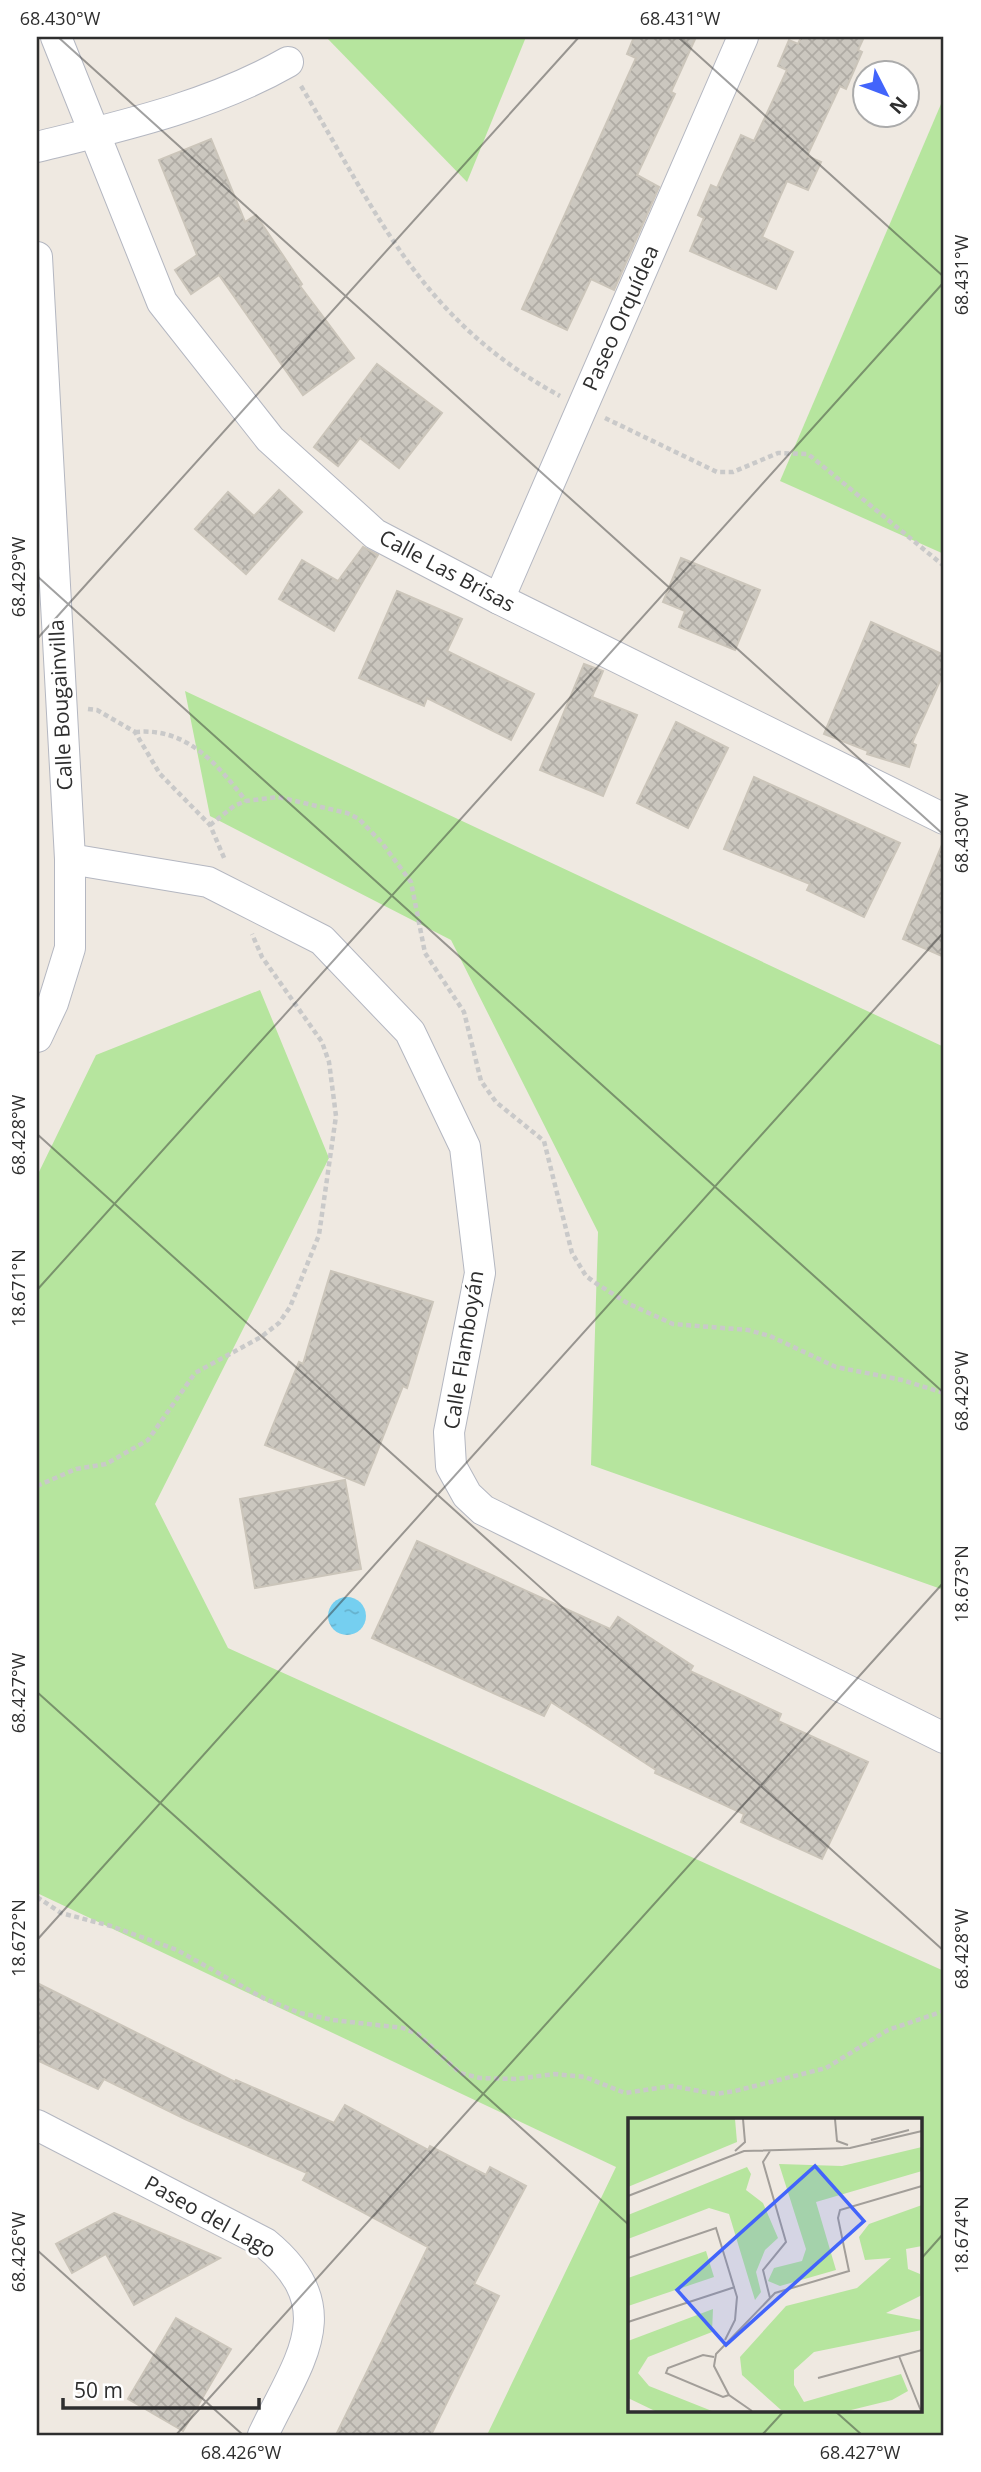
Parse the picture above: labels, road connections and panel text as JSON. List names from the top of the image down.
{
  "streets": {
    "street": [
      "Paseo Orquídea",
      "Calle Las Brisas",
      "Calle Bougainvilla",
      "Calle Flamboyán",
      "Paseo del Lago"
    ]
  },
  "crossings": [
    ["Paseo Orquídea", "Calle Las Brisas"],
    ["Calle Bougainvilla", "Calle Flamboyán"]
  ],
  "scale_bar": "50 m",
  "north": "bottom right",
  "coordinates": [
    "68.430°W",
    "68.431°W",
    "68.429°W",
    "68.428°W",
    "18.671°N",
    "18.673°N",
    "68.427°W",
    "18.672°N",
    "18.674°N",
    "68.426°W"
  ]
}
